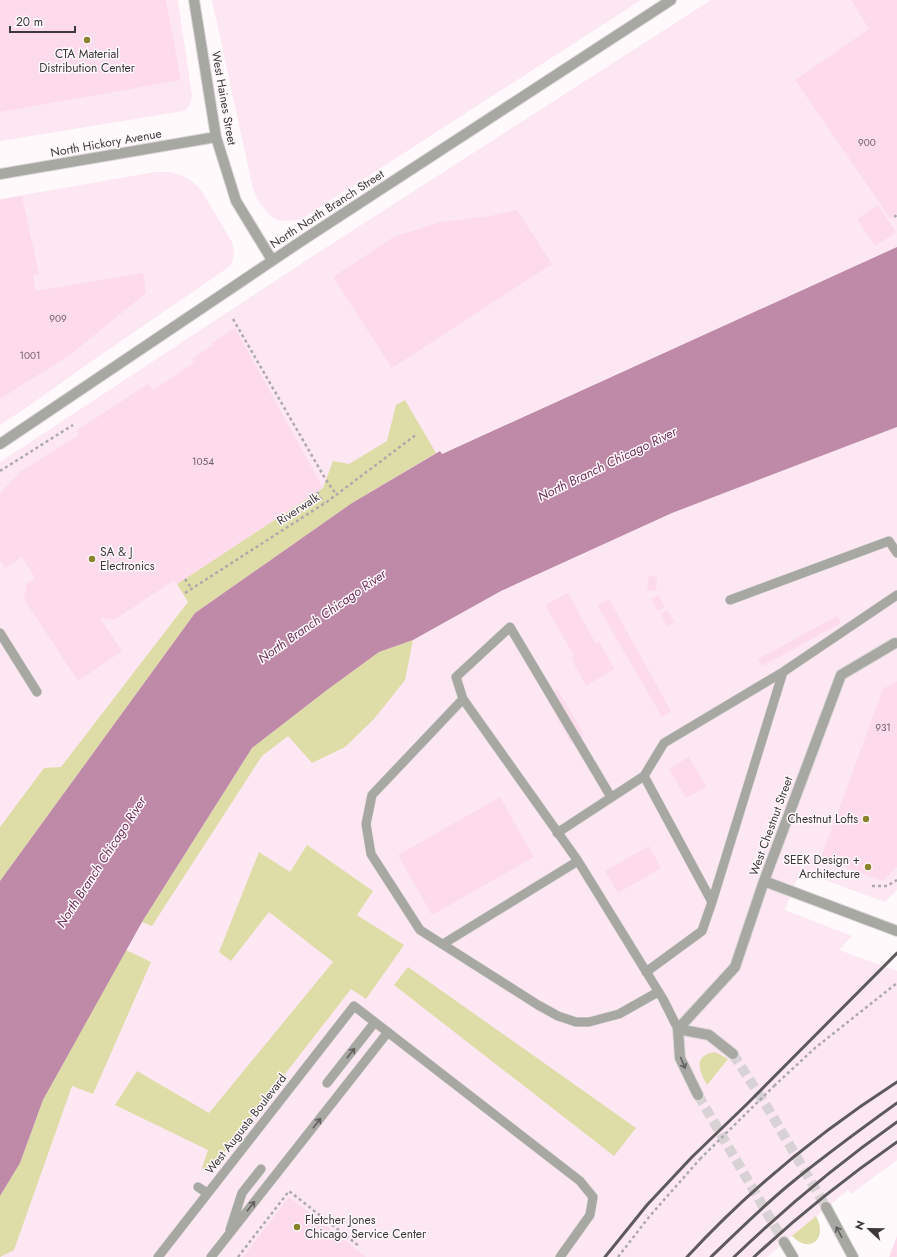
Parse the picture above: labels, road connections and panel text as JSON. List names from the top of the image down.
{
  "streets": {
    "street": [
      "West Haines Street",
      "North Hickory Avenue",
      "North North Branch Street",
      "West Chestnut Street"
    ],
    "lane": ["West Augusta Boulevard"],
    "path": ["Riverwalk"]
  },
  "crossings": [
    ["West Haines Street", "North Hickory Avenue"],
    ["West Haines Street", "North North Branch Street"]
  ],
  "water": ["North Branch Chicago River"],
  "places": [
    "CTA Material Distribution Center",
    "SA & J Electronics",
    "Chestnut Lofts",
    "SEEK Design + Architecture",
    "Fletcher Jones Chicago Service Center"
  ],
  "house_numbers": [
    "900",
    "909",
    "1001",
    "1054",
    "931"
  ],
  "scale_bar": "20 m",
  "north": "left"
}
